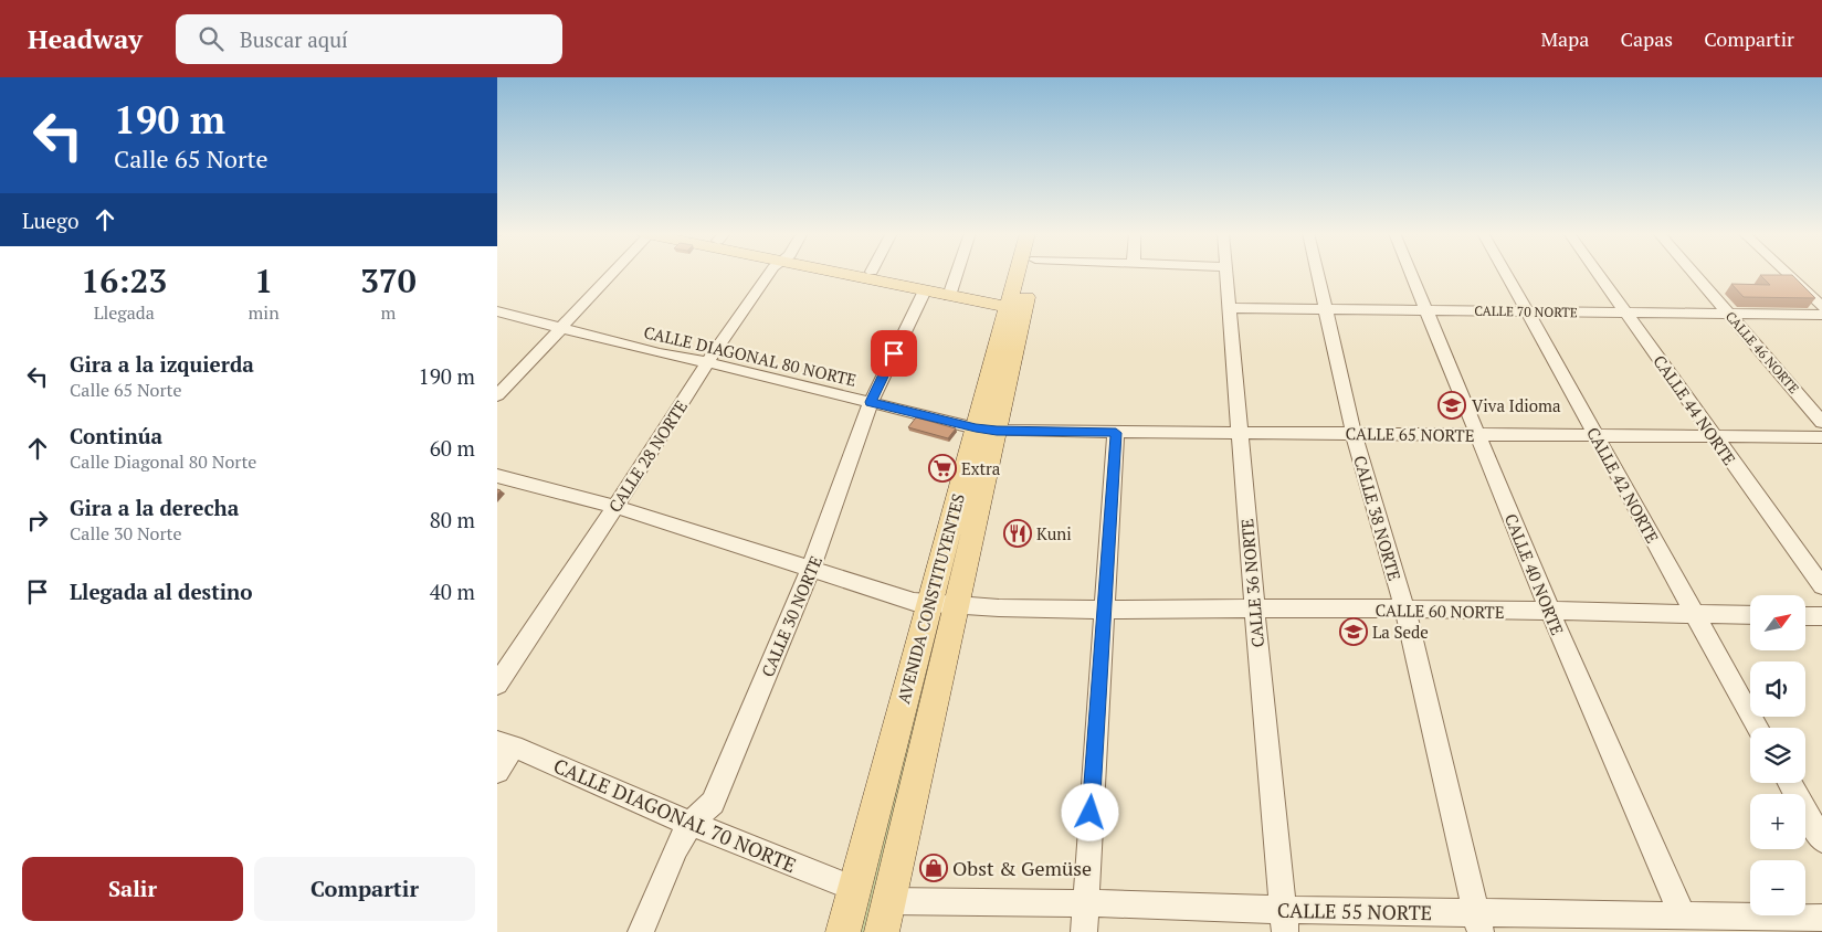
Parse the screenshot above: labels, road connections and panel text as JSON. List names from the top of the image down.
{
  "streets": {
    "main road": ["AVENIDA CONSTITUYENTES"],
    "street": [
      "CALLE 70 NORTE",
      "CALLE 46 NORTE",
      "CALLE DIAGONAL 80 NORTE",
      "CALLE 44 NORTE",
      "CALLE 65 NORTE",
      "CALLE 28 NORTE",
      "CALLE 42 NORTE",
      "CALLE 38 NORTE",
      "CALLE 40 NORTE",
      "CALLE 36 NORTE",
      "CALLE 60 NORTE",
      "CALLE 30 NORTE",
      "CALLE DIAGONAL 70 NORTE",
      "CALLE 55 NORTE"
    ]
  },
  "crossings": [
    ["CALLE 70 NORTE", "CALLE 46 NORTE"],
    ["CALLE 70 NORTE", "CALLE 44 NORTE"],
    ["CALLE 70 NORTE", "CALLE 42 NORTE"],
    ["CALLE 70 NORTE", "CALLE 38 NORTE"],
    ["CALLE 70 NORTE", "CALLE 40 NORTE"],
    ["CALLE 70 NORTE", "CALLE 36 NORTE"],
    ["CALLE DIAGONAL 80 NORTE", "CALLE 65 NORTE"],
    ["CALLE DIAGONAL 80 NORTE", "CALLE 28 NORTE"],
    ["CALLE DIAGONAL 80 NORTE", "AVENIDA CONSTITUYENTES"],
    ["CALLE DIAGONAL 80 NORTE", "CALLE 30 NORTE"],
    ["CALLE 44 NORTE", "CALLE 65 NORTE"],
    ["CALLE 65 NORTE", "CALLE 42 NORTE"],
    ["CALLE 65 NORTE", "CALLE 38 NORTE"],
    ["CALLE 65 NORTE", "CALLE 40 NORTE"],
    ["CALLE 65 NORTE", "CALLE 36 NORTE"],
    ["CALLE 65 NORTE", "AVENIDA CONSTITUYENTES"],
    ["CALLE 28 NORTE", "CALLE 60 NORTE"],
    ["CALLE 42 NORTE", "CALLE 60 NORTE"],
    ["CALLE 38 NORTE", "CALLE 60 NORTE"],
    ["CALLE 38 NORTE", "CALLE 55 NORTE"],
    ["CALLE 40 NORTE", "CALLE 60 NORTE"],
    ["CALLE 40 NORTE", "CALLE 55 NORTE"],
    ["CALLE 36 NORTE", "CALLE 60 NORTE"],
    ["CALLE 36 NORTE", "CALLE 55 NORTE"],
    ["AVENIDA CONSTITUYENTES", "CALLE 60 NORTE"],
    ["AVENIDA CONSTITUYENTES", "CALLE DIAGONAL 70 NORTE"],
    ["AVENIDA CONSTITUYENTES", "CALLE 55 NORTE"],
    ["CALLE 60 NORTE", "CALLE 30 NORTE"],
    ["CALLE 30 NORTE", "CALLE DIAGONAL 70 NORTE"]
  ],
  "places": {
    "school or university": ["Viva Idioma", "La Sede"],
    "supermarket": ["Extra"],
    "restaurant": ["Kuni"],
    "shop": ["Obst & Gemüse"]
  },
  "north": "top right",
  "page": {
    "header": "Headway",
    "search": "Buscar aquí",
    "nav": ["Mapa", "Capas", "Compartir"],
    "turn": ["190 m", "Calle 65 Norte"],
    "then": "Luego",
    "eta": [
      "16:23",
      "Llegada",
      "1",
      "min",
      "370",
      "m"
    ],
    "list": [
      {
        "name": "Gira a la izquierda",
        "note": "Calle 65 Norte",
        "value": "190 m"
      },
      {
        "name": "Continúa",
        "note": "Calle Diagonal 80 Norte",
        "value": "60 m"
      },
      {
        "name": "Gira a la derecha",
        "note": "Calle 30 Norte",
        "value": "80 m"
      },
      {
        "name": "Llegada al destino",
        "value": "40 m"
      }
    ],
    "map_buttons": ["+", "−"],
    "buttons": ["Salir", "Compartir"]
  }
}
